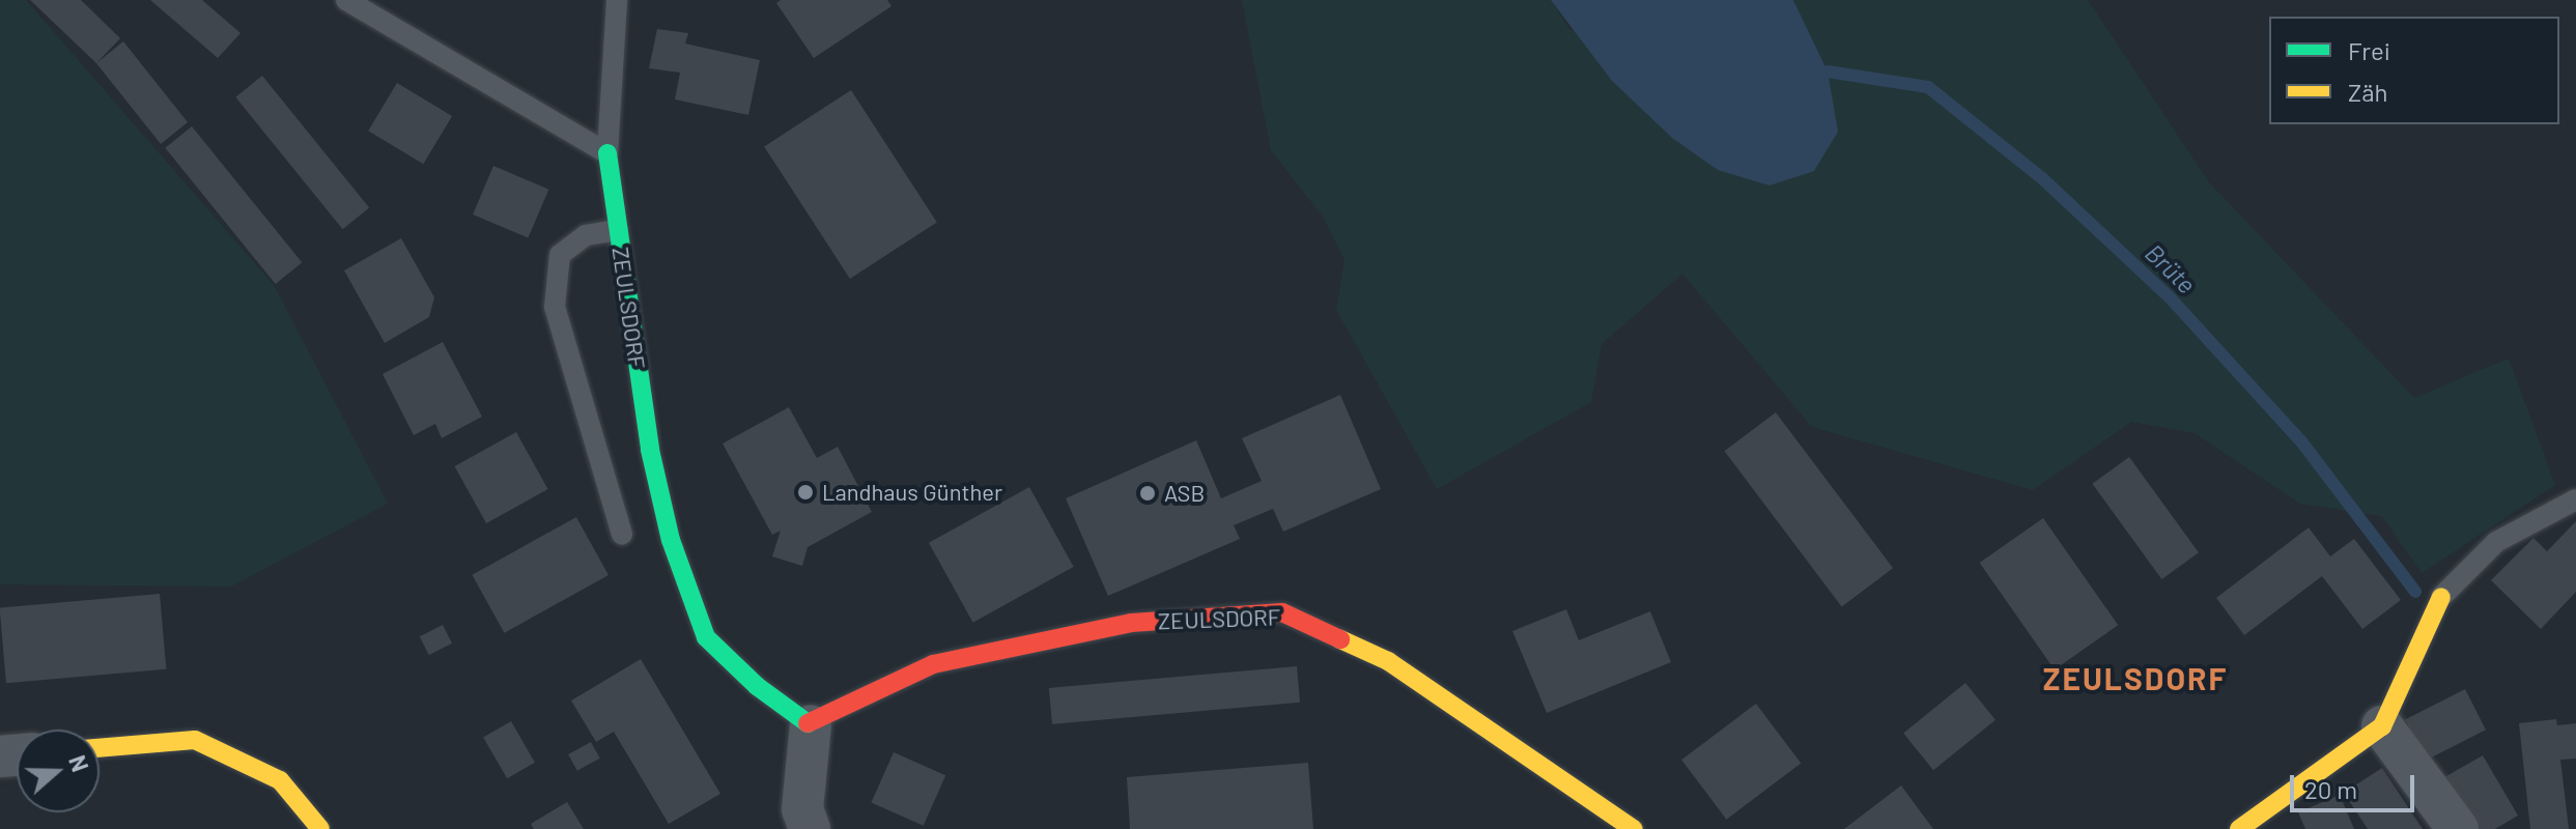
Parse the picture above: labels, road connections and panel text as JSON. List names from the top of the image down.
{
  "streets": {
    "street": ["ZEULSDORF"]
  },
  "districts": ["ZEULSDORF"],
  "water": ["Brüte"],
  "places": ["Landhaus Günther", "ASB"],
  "legend": ["Frei", "Zäh"],
  "scale_bar": "20 m",
  "north": "right"
}
